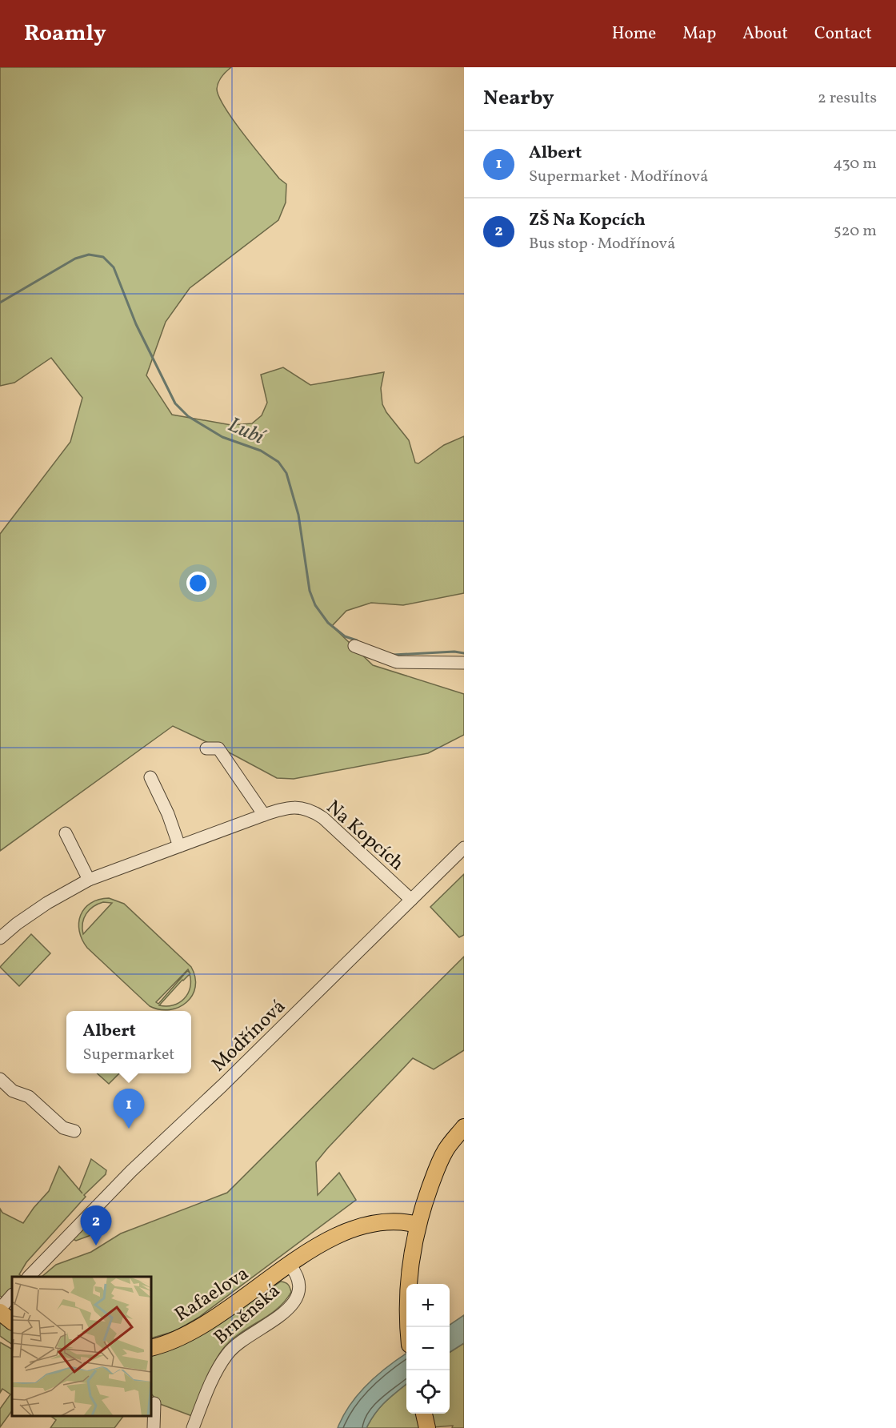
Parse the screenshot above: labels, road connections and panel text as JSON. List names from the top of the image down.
{
  "streets": {
    "main road": ["Rafaelova", "Brněnská"],
    "street": ["Na Kopcích", "Modřínová"]
  },
  "crossings": [
    ["Na Kopcích", "Modřínová"],
    ["Rafaelova", "Brněnská"]
  ],
  "water": ["Lubí"],
  "page": {
    "header": "Roamly",
    "nav": [
      "Home",
      "Map",
      "About",
      "Contact"
    ],
    "heading": ["Nearby", "2 results"],
    "list": [
      {
        "mark": "1",
        "name": "Albert",
        "note": "Supermarket · Modřínová",
        "value": "430 m"
      },
      {
        "mark": "2",
        "name": "ZŠ Na Kopcích",
        "note": "Bus stop · Modřínová",
        "value": "520 m"
      }
    ],
    "popup": ["Albert", "Supermarket"],
    "pins": ["1", "2"],
    "map_buttons": ["+", "−"]
  }
}
